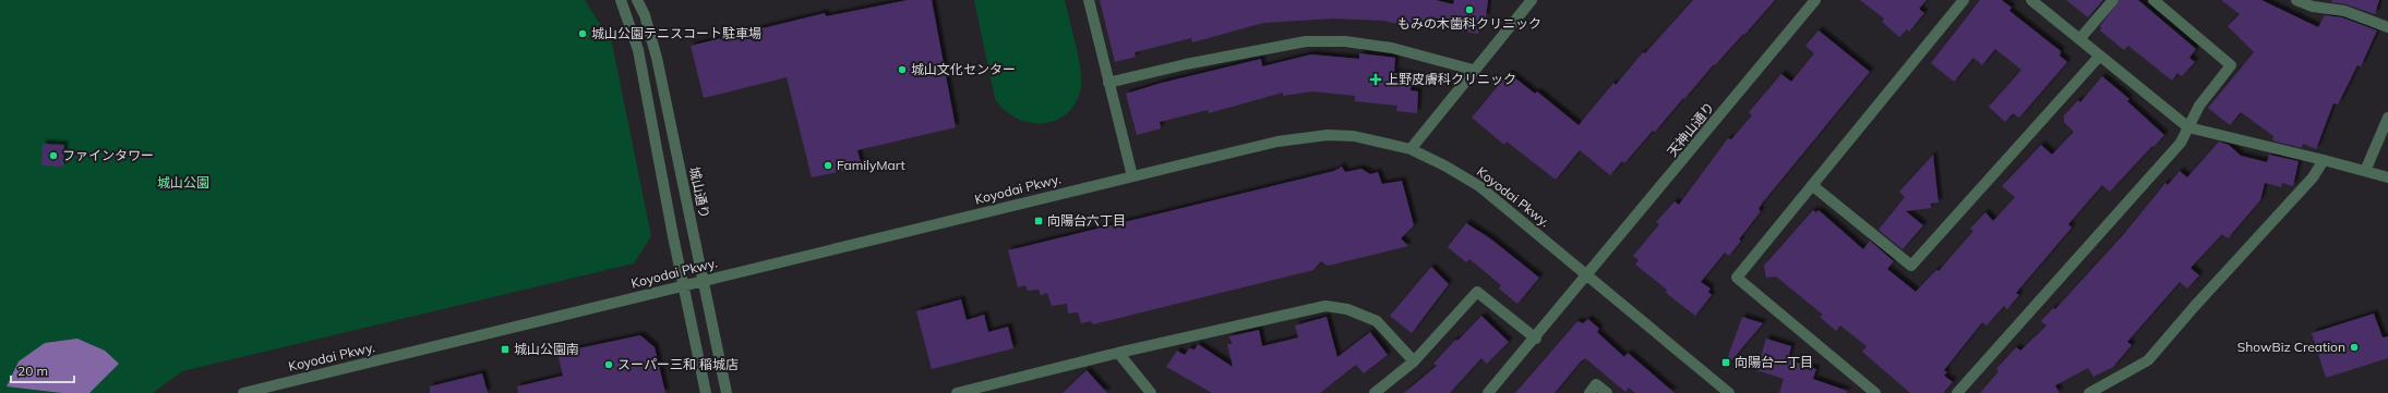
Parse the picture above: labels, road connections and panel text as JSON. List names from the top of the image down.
{
  "streets": {
    "street": ["天神山通り", "Koyodai Pkwy.", "城山通り"]
  },
  "crossings": [
    ["天神山通り", "Koyodai Pkwy."],
    ["Koyodai Pkwy.", "城山通り"]
  ],
  "parks": ["城山公園"],
  "places": {
    "other": [
      "もみの木歯科クリニック",
      "城山公園テニスコート駐車場",
      "城山文化センター",
      "ファインタワー",
      "FamilyMart",
      "ShowBiz Creation",
      "スーパー三和 稲城店"
    ],
    "health": ["上野皮膚科クリニック"],
    "transit": ["向陽台六丁目", "城山公園南", "向陽台一丁目"]
  },
  "scale_bar": "20 m"
}
